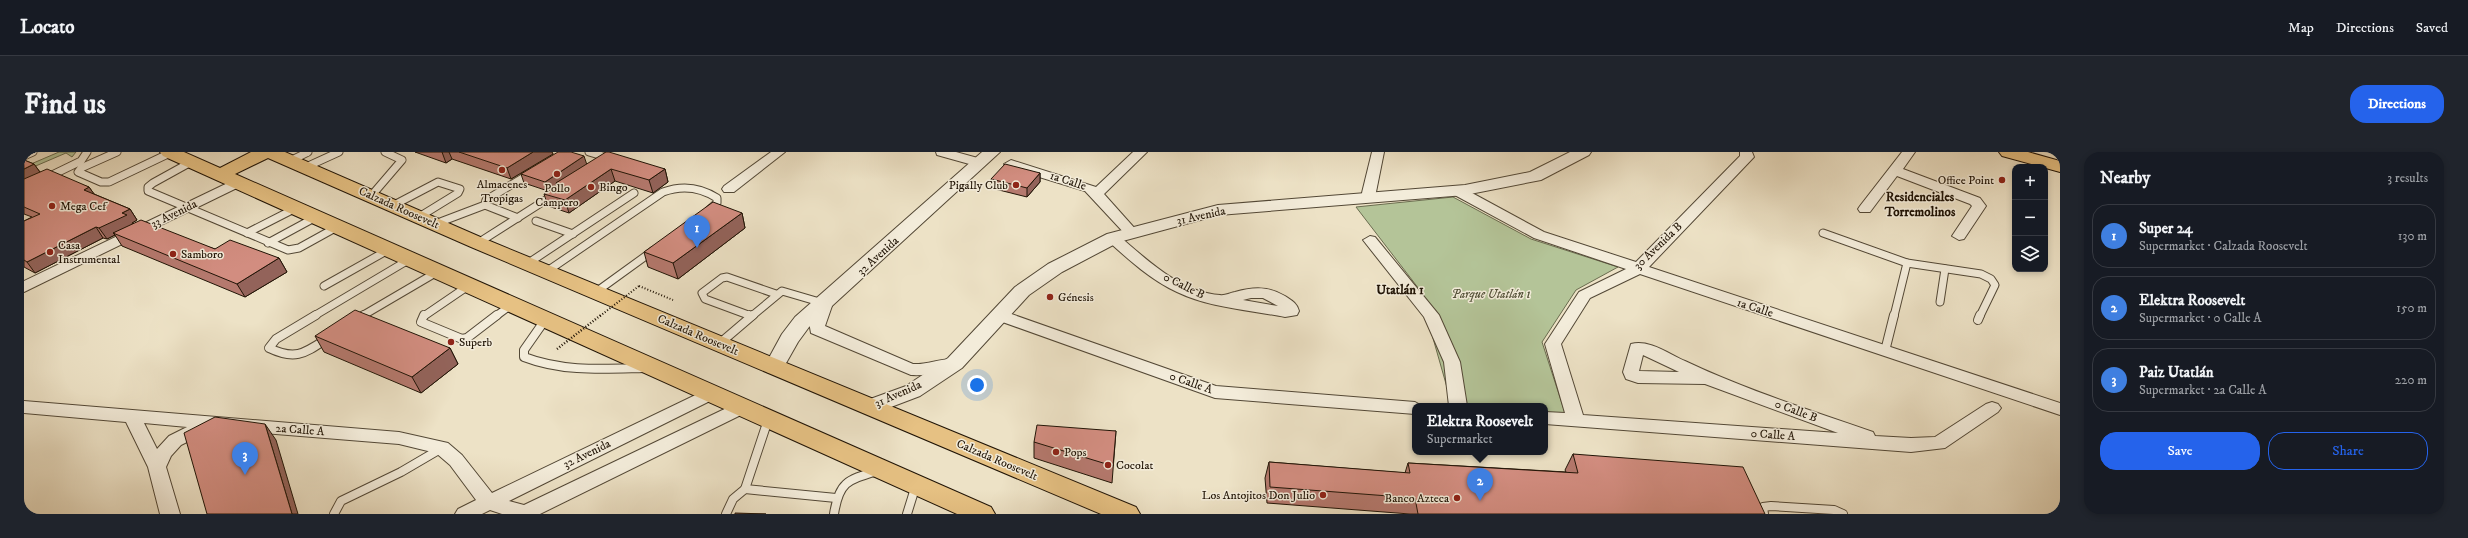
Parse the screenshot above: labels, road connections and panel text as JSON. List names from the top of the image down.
{
  "streets": {
    "highway": ["Calzada Roosevelt"],
    "street": [
      "1a Calle",
      "33 Avenida",
      "31 Avenida",
      "30 Avenida B",
      "32 Avenida",
      "0 Calle B",
      "0 Calle A",
      "2a Calle A"
    ]
  },
  "crossings": [
    ["1a Calle", "31 Avenida"],
    ["1a Calle", "30 Avenida B"],
    ["Calzada Roosevelt", "31 Avenida"],
    ["Calzada Roosevelt", "32 Avenida"],
    ["31 Avenida", "0 Calle B"],
    ["31 Avenida", "0 Calle A"],
    ["30 Avenida B", "0 Calle A"],
    ["32 Avenida", "2a Calle A"],
    ["0 Calle B", "0 Calle A"]
  ],
  "districts": ["Residenciales Torremolinos", "Utatlán 1"],
  "parks": ["Parque Utatlán 1"],
  "places": [
    "Almacenes Tropigas",
    "Pollo Campero",
    "Office Point",
    "Pigally Club",
    "Bingo",
    "Mega Cef",
    "Casa Instrumental",
    "Samboro",
    "Génesis",
    "Superb",
    "Pops",
    "Cocolat",
    "Los Antojitos Don Julio",
    "Banco Azteca"
  ],
  "page": {
    "header": "Locato",
    "nav": ["Map", "Directions", "Saved"],
    "buttons": [
      "Directions",
      ["Save", "Share"]
    ],
    "title": "Find us",
    "heading": ["Nearby", "3 results"],
    "map_buttons": ["+", "−"],
    "list": [
      {
        "mark": "1",
        "name": "Super 24",
        "note": "Supermarket · Calzada Roosevelt",
        "value": "130 m"
      },
      {
        "mark": "2",
        "name": "Elektra Roosevelt",
        "note": "Supermarket · 0 Calle A",
        "value": "150 m"
      },
      {
        "mark": "3",
        "name": "Paiz Utatlán",
        "note": "Supermarket · 2a Calle A",
        "value": "220 m"
      }
    ],
    "pins": ["1", "3", "2"],
    "popup": ["Elektra Roosevelt", "Supermarket"]
  }
}
